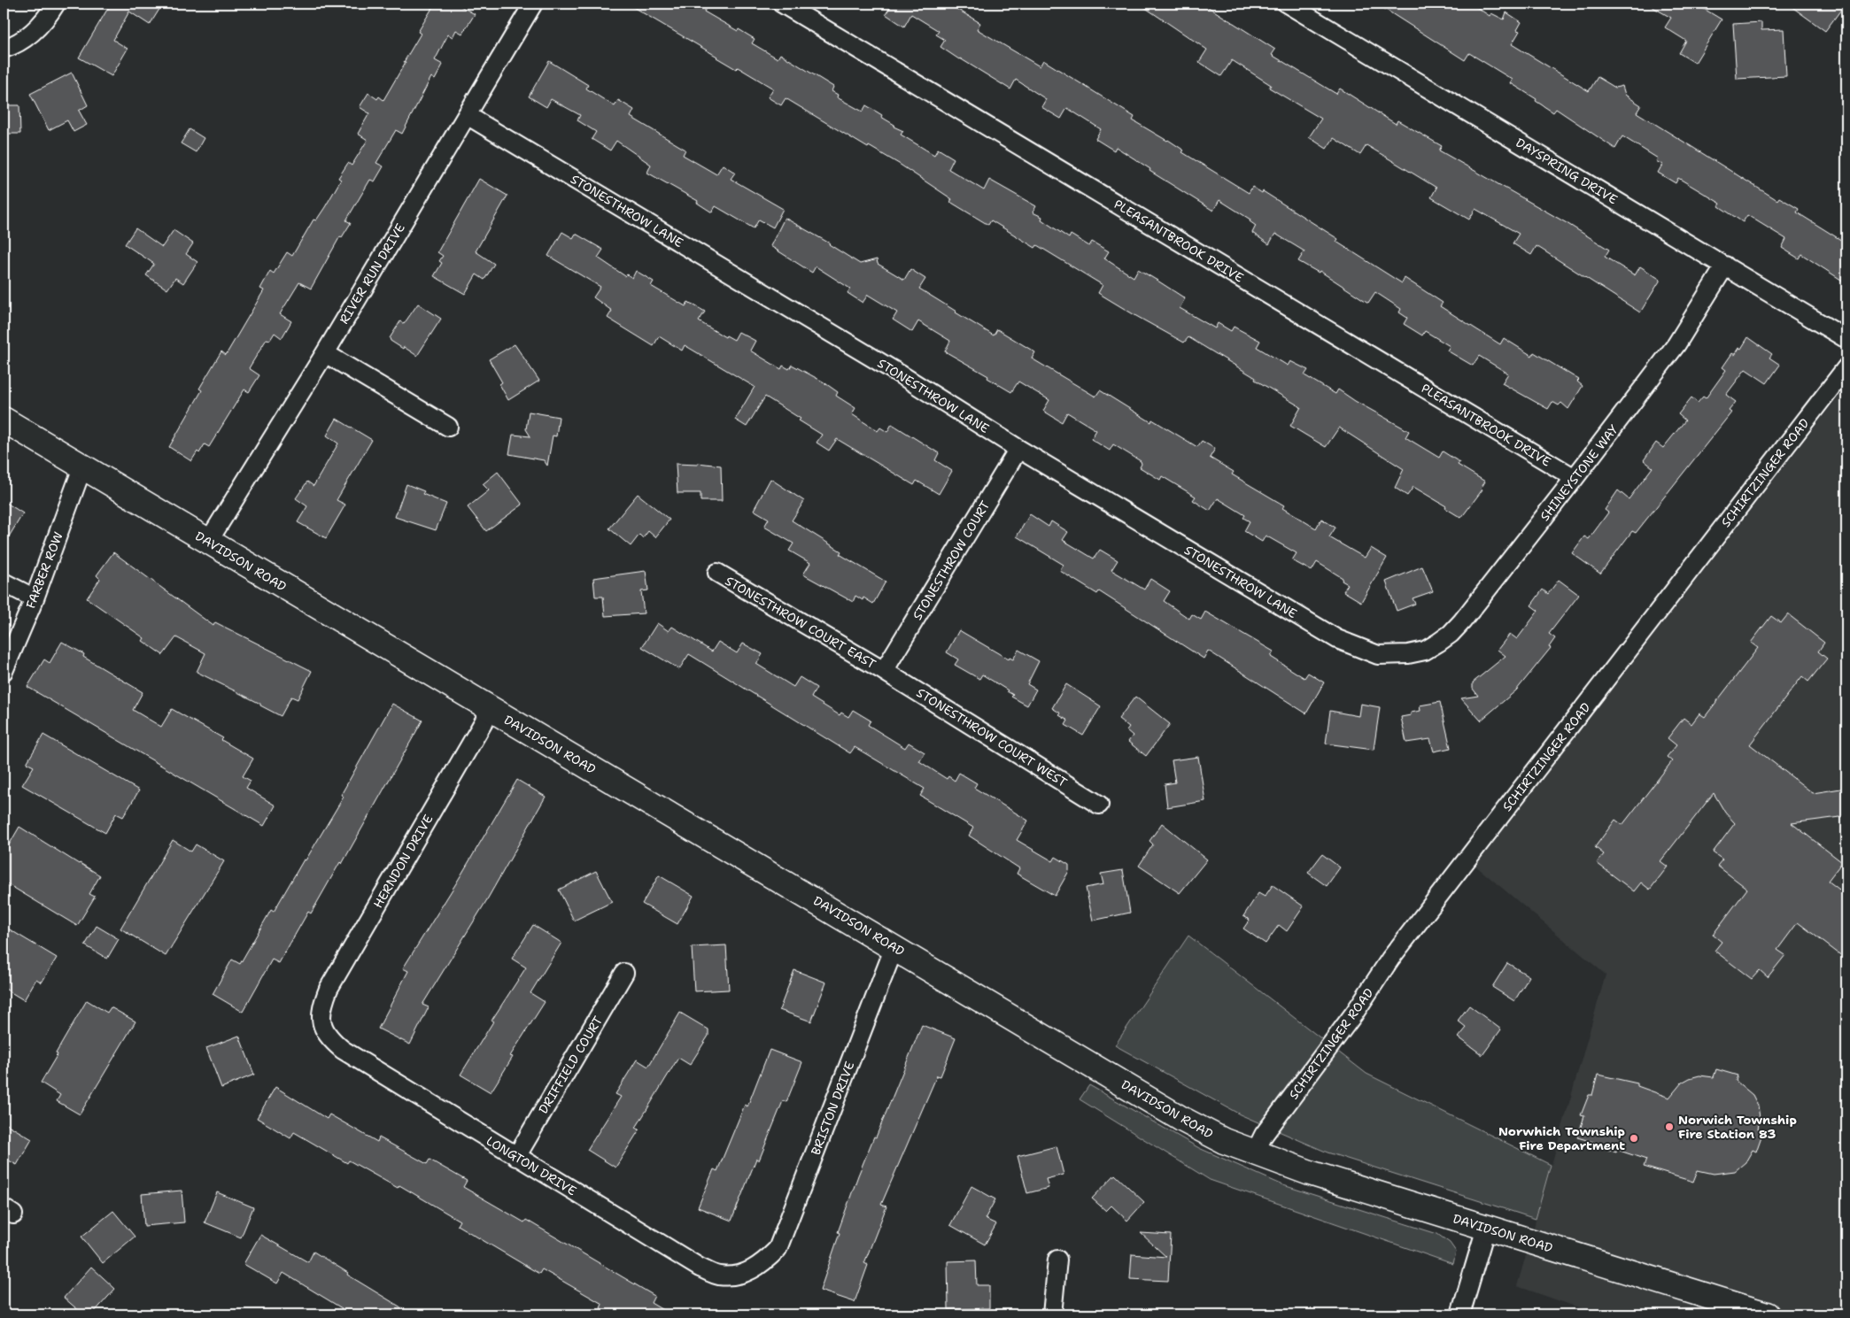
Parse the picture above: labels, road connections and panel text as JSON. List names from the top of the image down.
{
  "streets": {
    "main road": ["DAVIDSON ROAD"],
    "street": [
      "DAYSPRING DRIVE",
      "STONESTHROW LANE",
      "PLEASANTBROOK DRIVE",
      "RIVER RUN DRIVE",
      "SHINEYSTONE WAY",
      "SCHIRTZINGER ROAD",
      "STONESTHROW COURT",
      "FARBER ROW",
      "STONESTHROW COURT EAST",
      "STONESTHROW COURT WEST",
      "HERNDON DRIVE",
      "DRIFFIELD COURT",
      "BRISTON DRIVE",
      "LONGTON DRIVE"
    ]
  },
  "crossings": [
    ["DAYSPRING DRIVE", "SHINEYSTONE WAY"],
    ["STONESTHROW LANE", "RIVER RUN DRIVE"],
    ["STONESTHROW LANE", "SHINEYSTONE WAY"],
    ["STONESTHROW LANE", "STONESTHROW COURT"],
    ["PLEASANTBROOK DRIVE", "SHINEYSTONE WAY"],
    ["RIVER RUN DRIVE", "DAVIDSON ROAD"],
    ["SCHIRTZINGER ROAD", "DAVIDSON ROAD"],
    ["STONESTHROW COURT", "STONESTHROW COURT EAST"],
    ["STONESTHROW COURT", "STONESTHROW COURT WEST"],
    ["DAVIDSON ROAD", "FARBER ROW"],
    ["DAVIDSON ROAD", "HERNDON DRIVE"],
    ["DAVIDSON ROAD", "BRISTON DRIVE"],
    ["STONESTHROW COURT EAST", "STONESTHROW COURT WEST"],
    ["HERNDON DRIVE", "LONGTON DRIVE"],
    ["DRIFFIELD COURT", "LONGTON DRIVE"],
    ["BRISTON DRIVE", "LONGTON DRIVE"]
  ],
  "places": ["Norwich Township Fire Station 83", "Norwhich Township Fire Department"]
}
